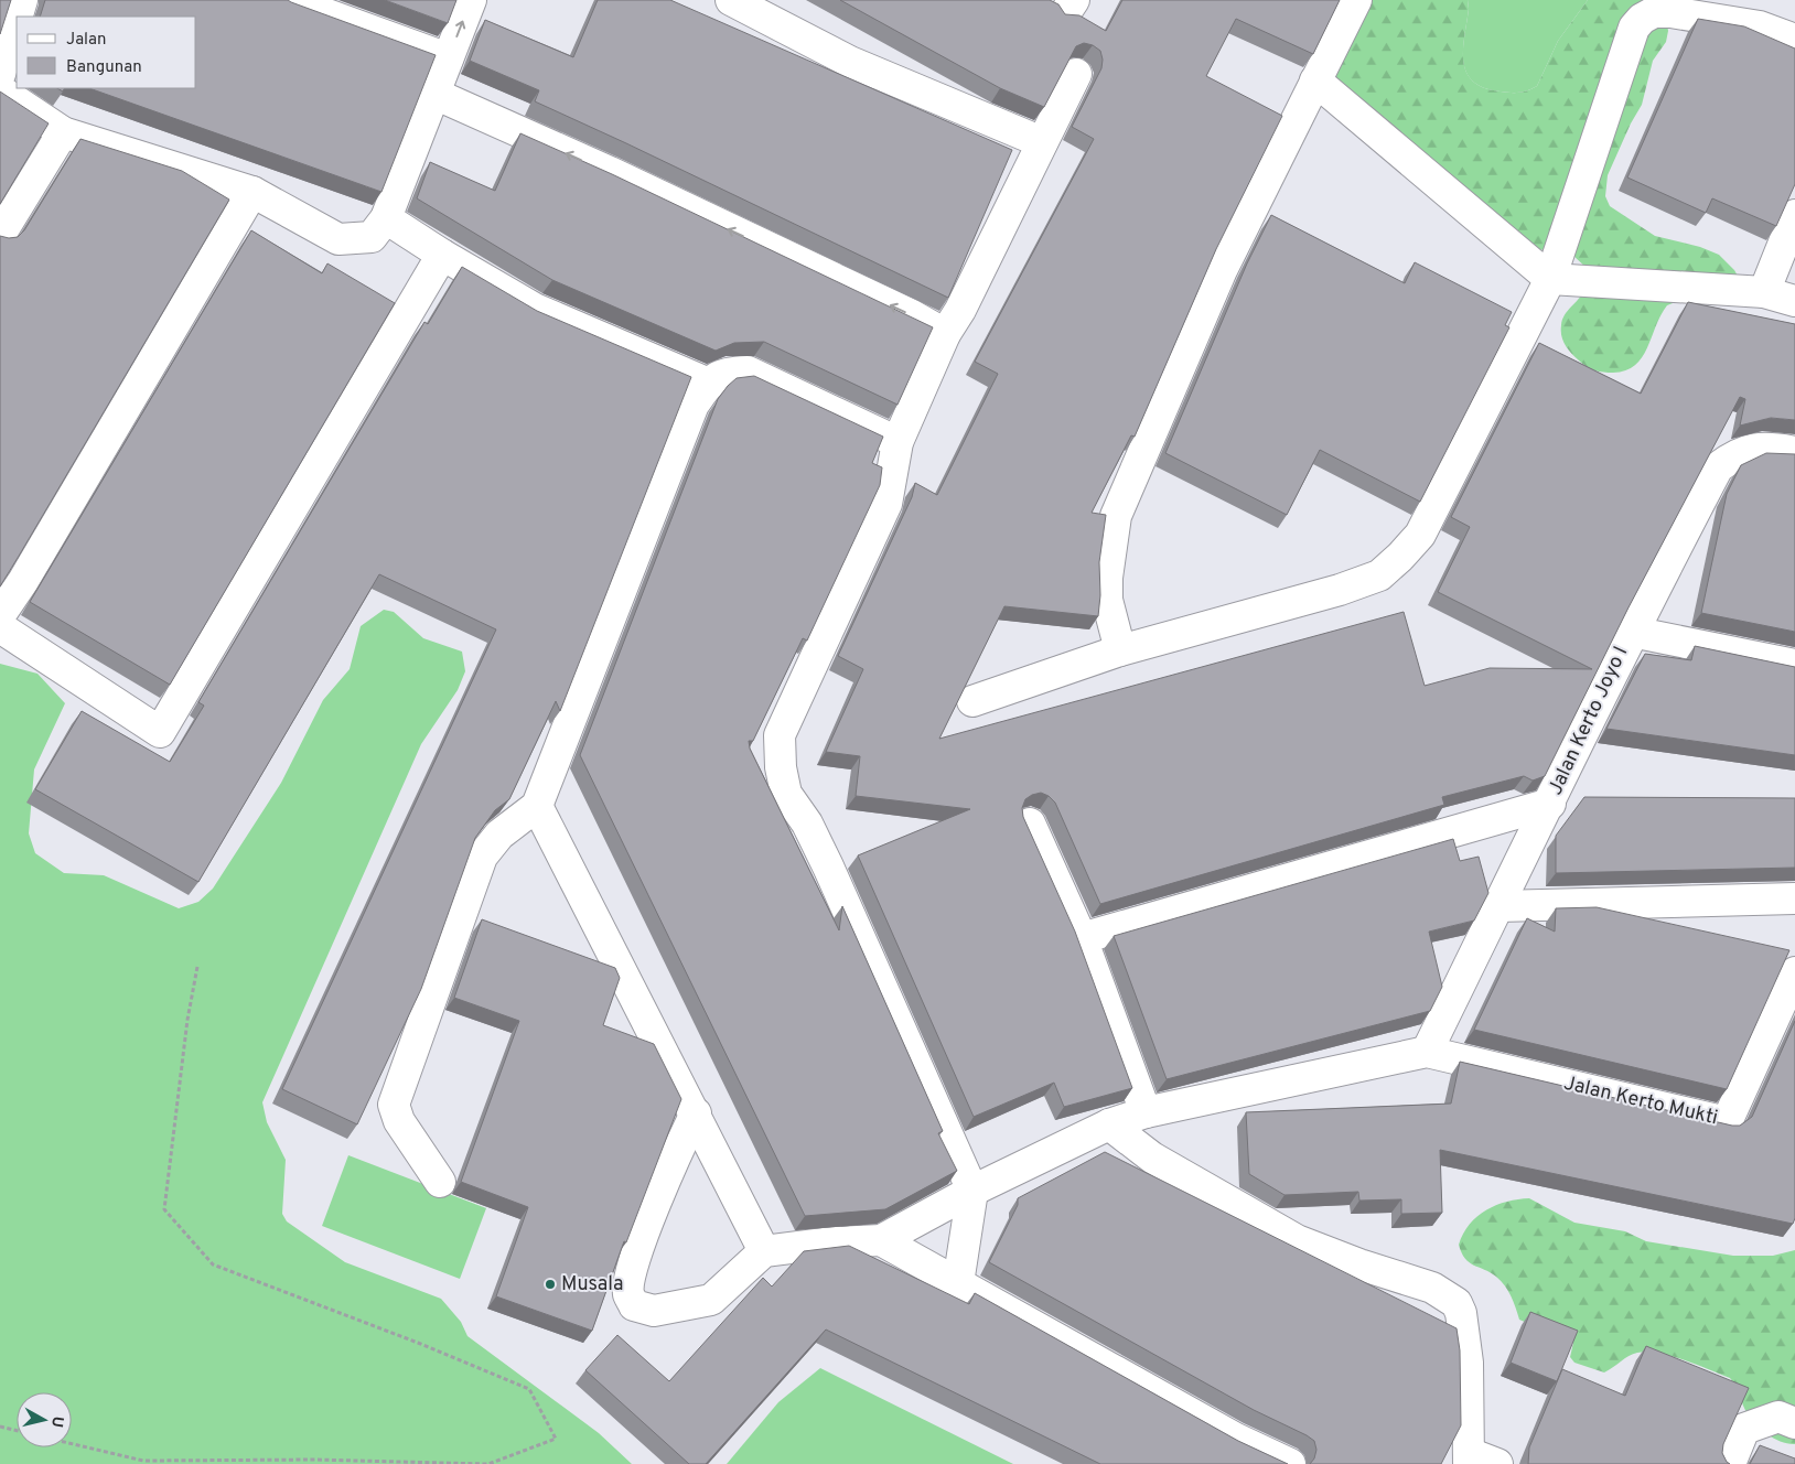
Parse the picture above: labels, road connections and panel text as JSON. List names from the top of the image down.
{
  "streets": {
    "street": ["Jalan Kerto Joyo I", "Jalan Kerto Mukti"]
  },
  "crossings": [
    ["Jalan Kerto Joyo I", "Jalan Kerto Mukti"]
  ],
  "places": ["Musala"],
  "legend": ["Jalan", "Bangunan"],
  "north": "right"
}
